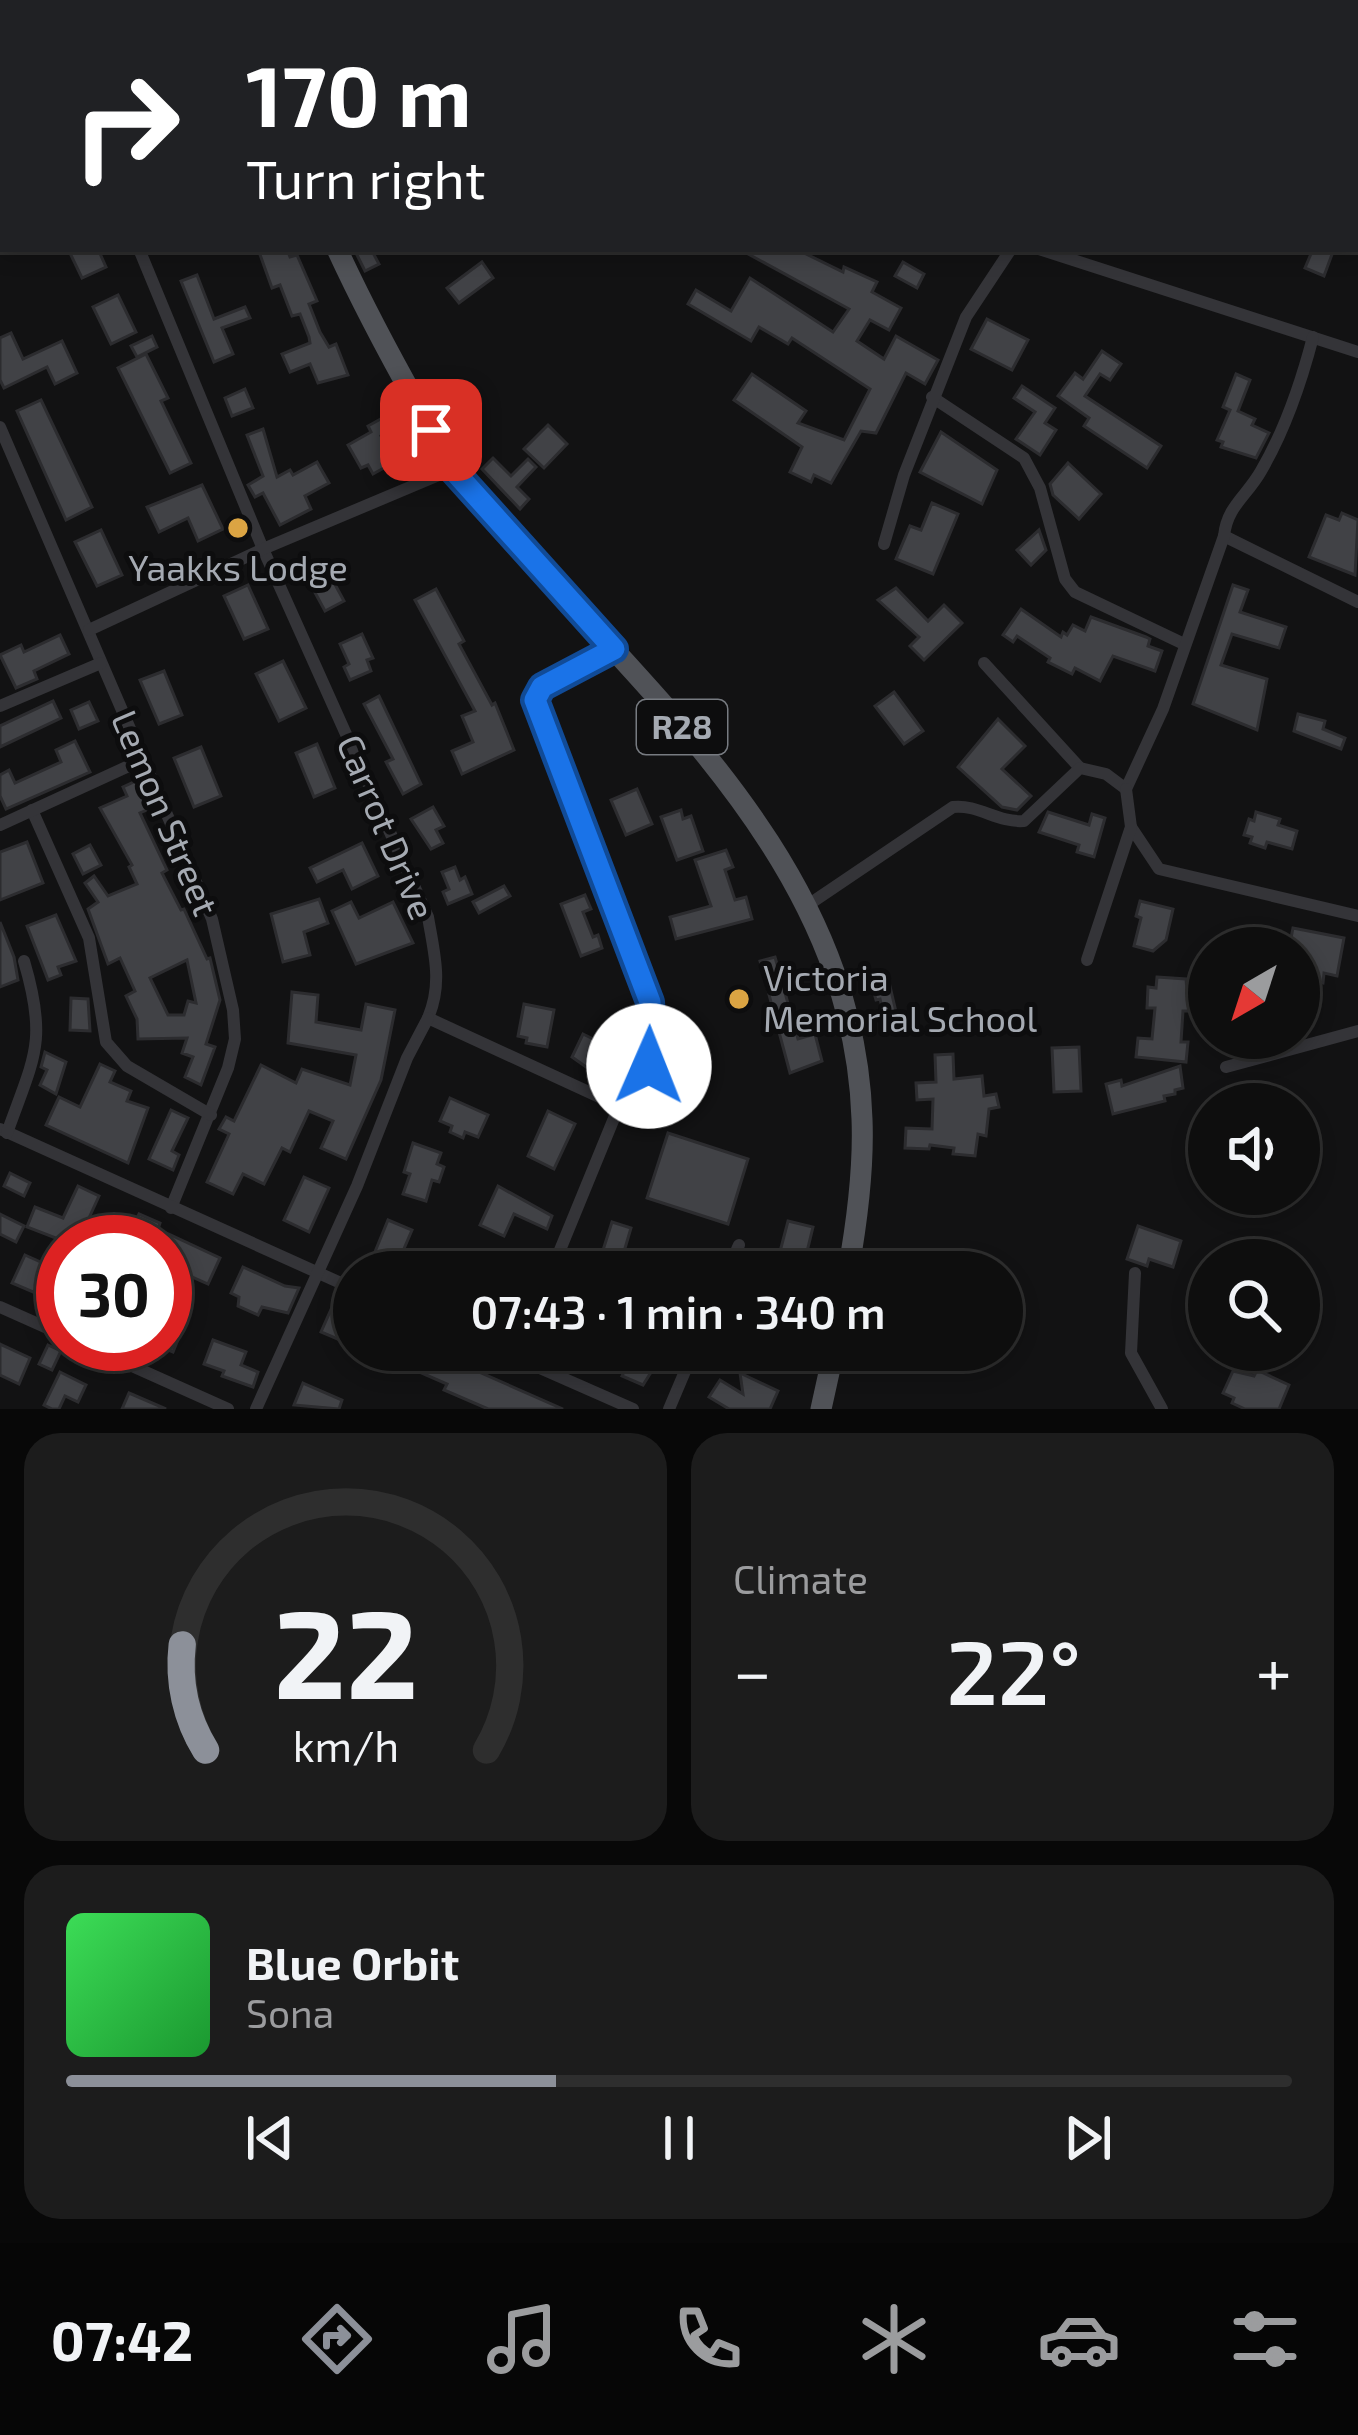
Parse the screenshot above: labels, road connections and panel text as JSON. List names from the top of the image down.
{
  "streets": {
    "main road": ["R28"],
    "street": ["Lemon Street", "Carrot Drive"]
  },
  "places": ["Yaakks Lodge", "Victoria Memorial School"],
  "north": "bottom left",
  "page": {
    "turn": ["170 m", "Turn right"],
    "limit": "30",
    "trip": "07:43 · 1 min · 340 m",
    "tile": "Climate",
    "heat": ["−", "22°", "+"],
    "song": ["Blue Orbit", "Sona"],
    "tabs": "07:42",
    "gauge": ["22", "km/h"]
  }
}
